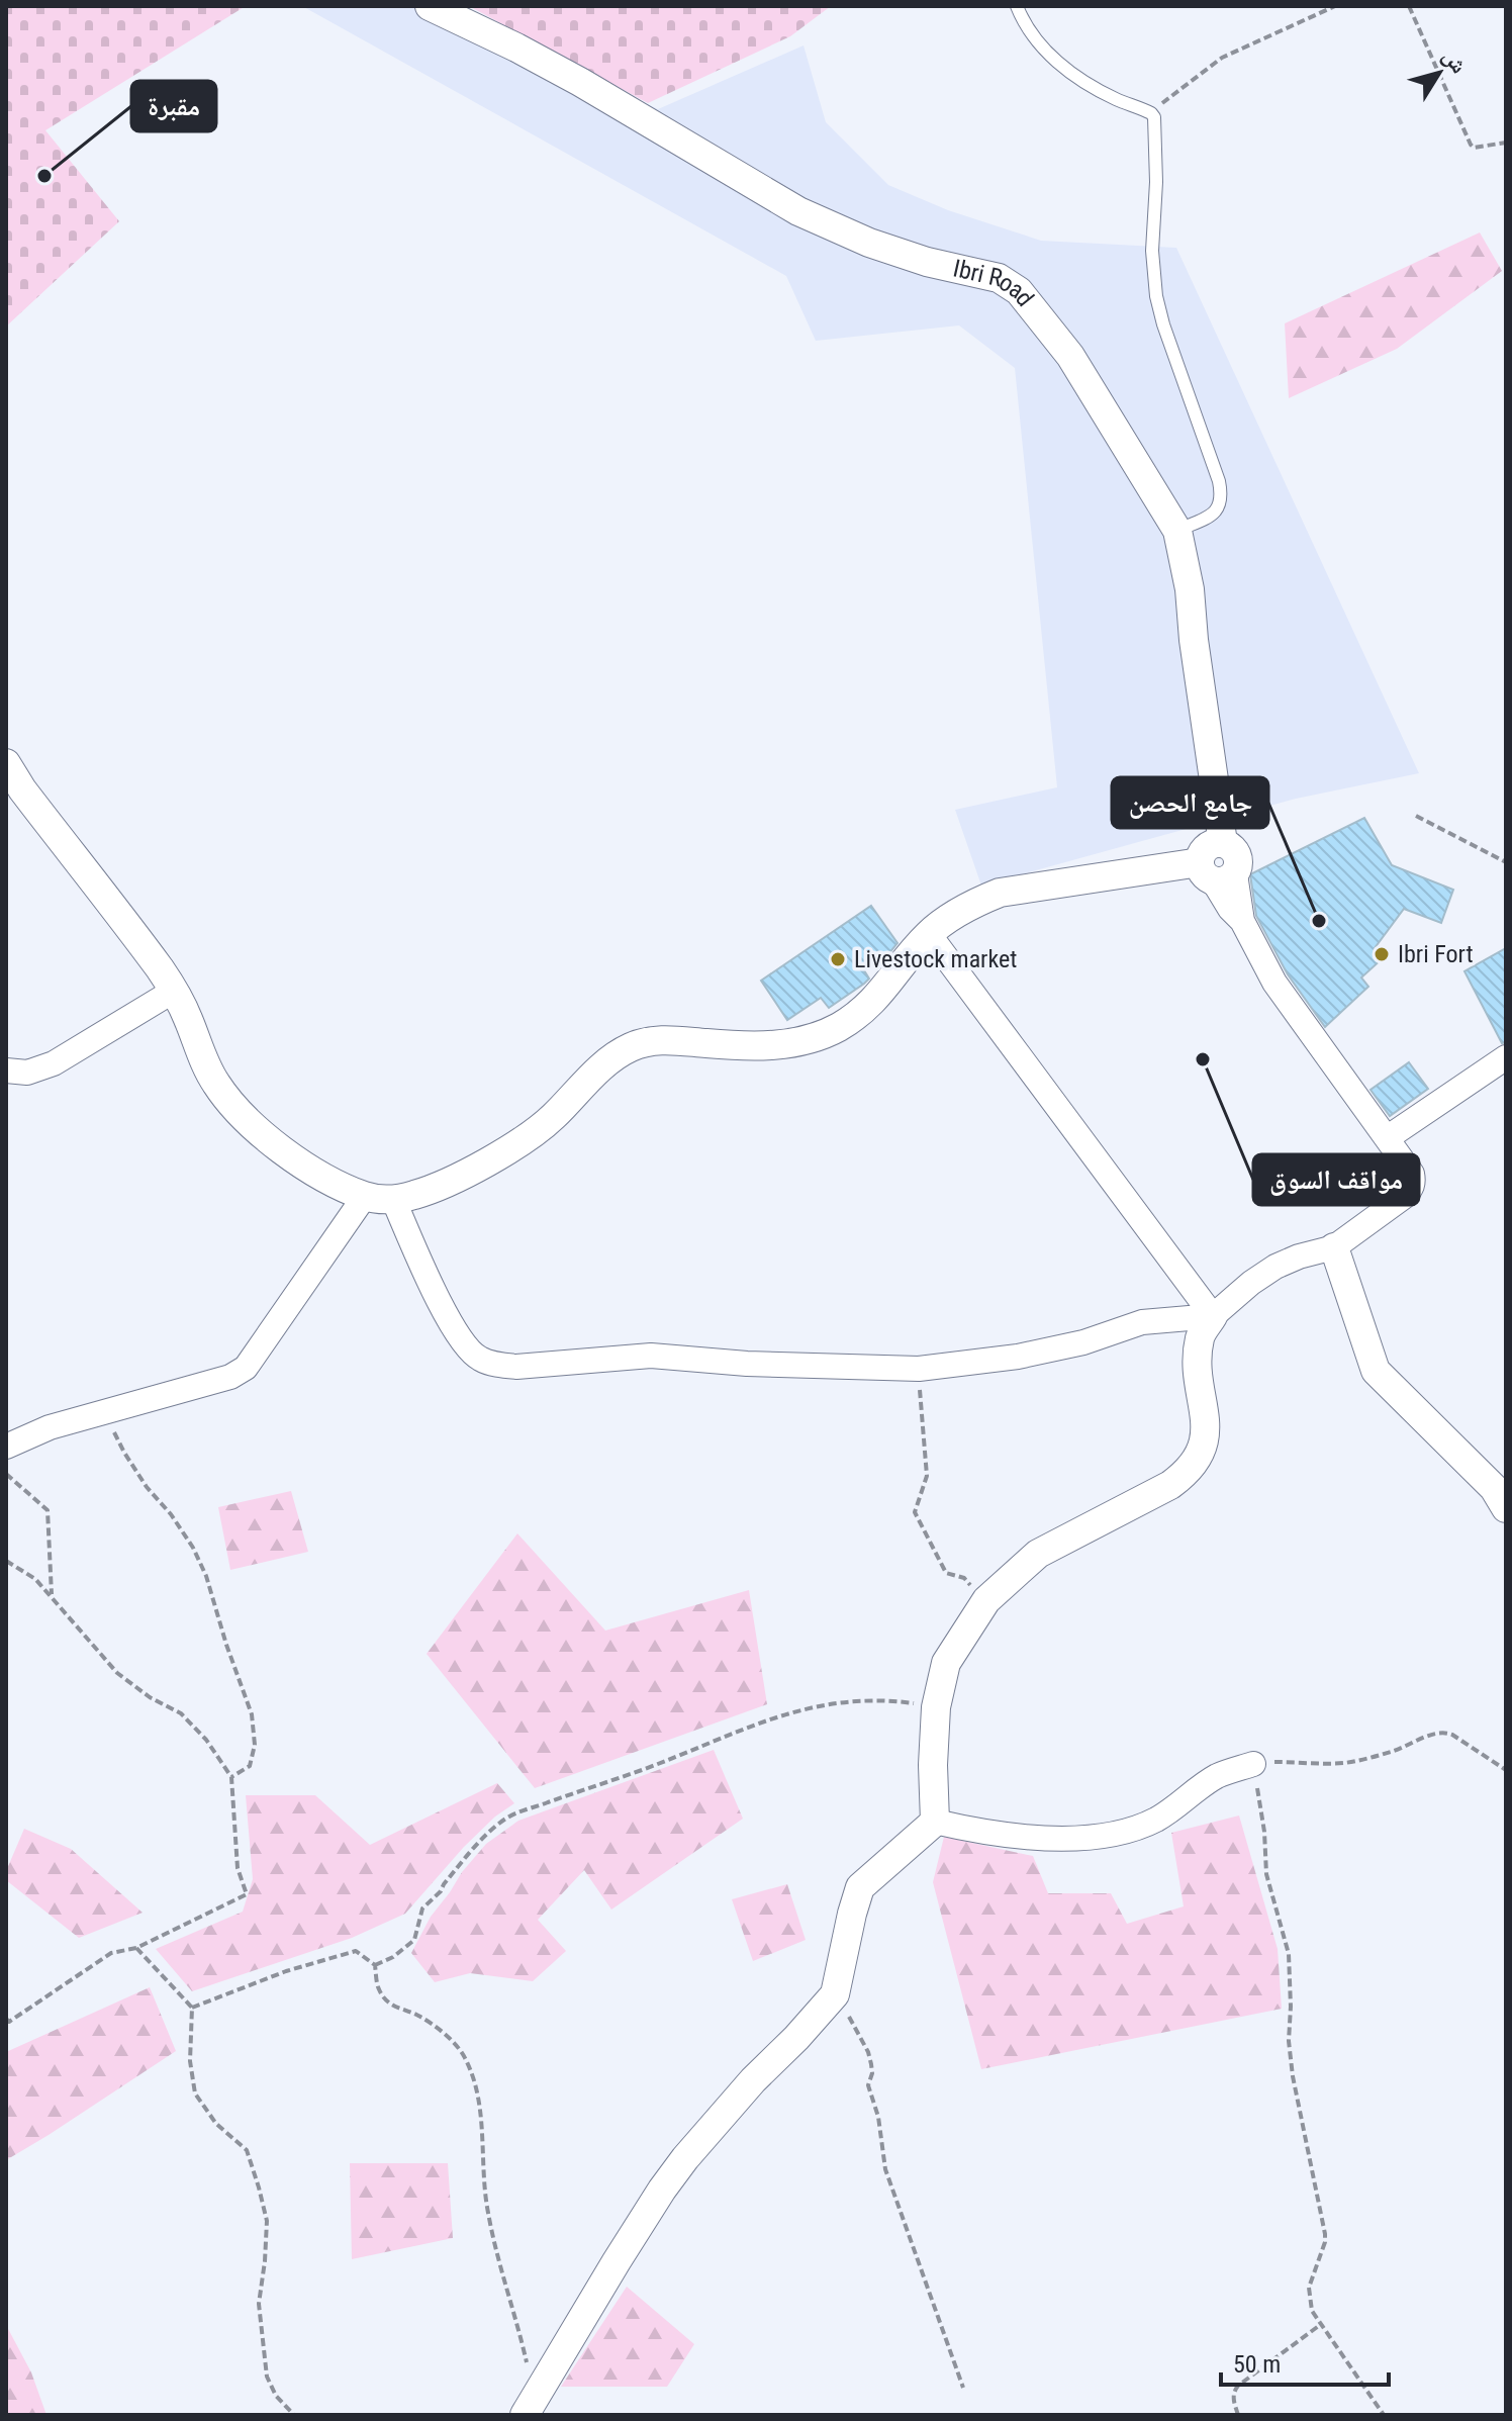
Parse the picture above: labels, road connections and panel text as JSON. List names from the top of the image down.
{
  "streets": {
    "street": ["Ibri Road"]
  },
  "places": [
    "مقبرة",
    "جامع الحصن",
    "Ibri Fort",
    "Livestock market",
    "مواقف السوق"
  ],
  "scale_bar": "50 m",
  "north": "top right"
}
